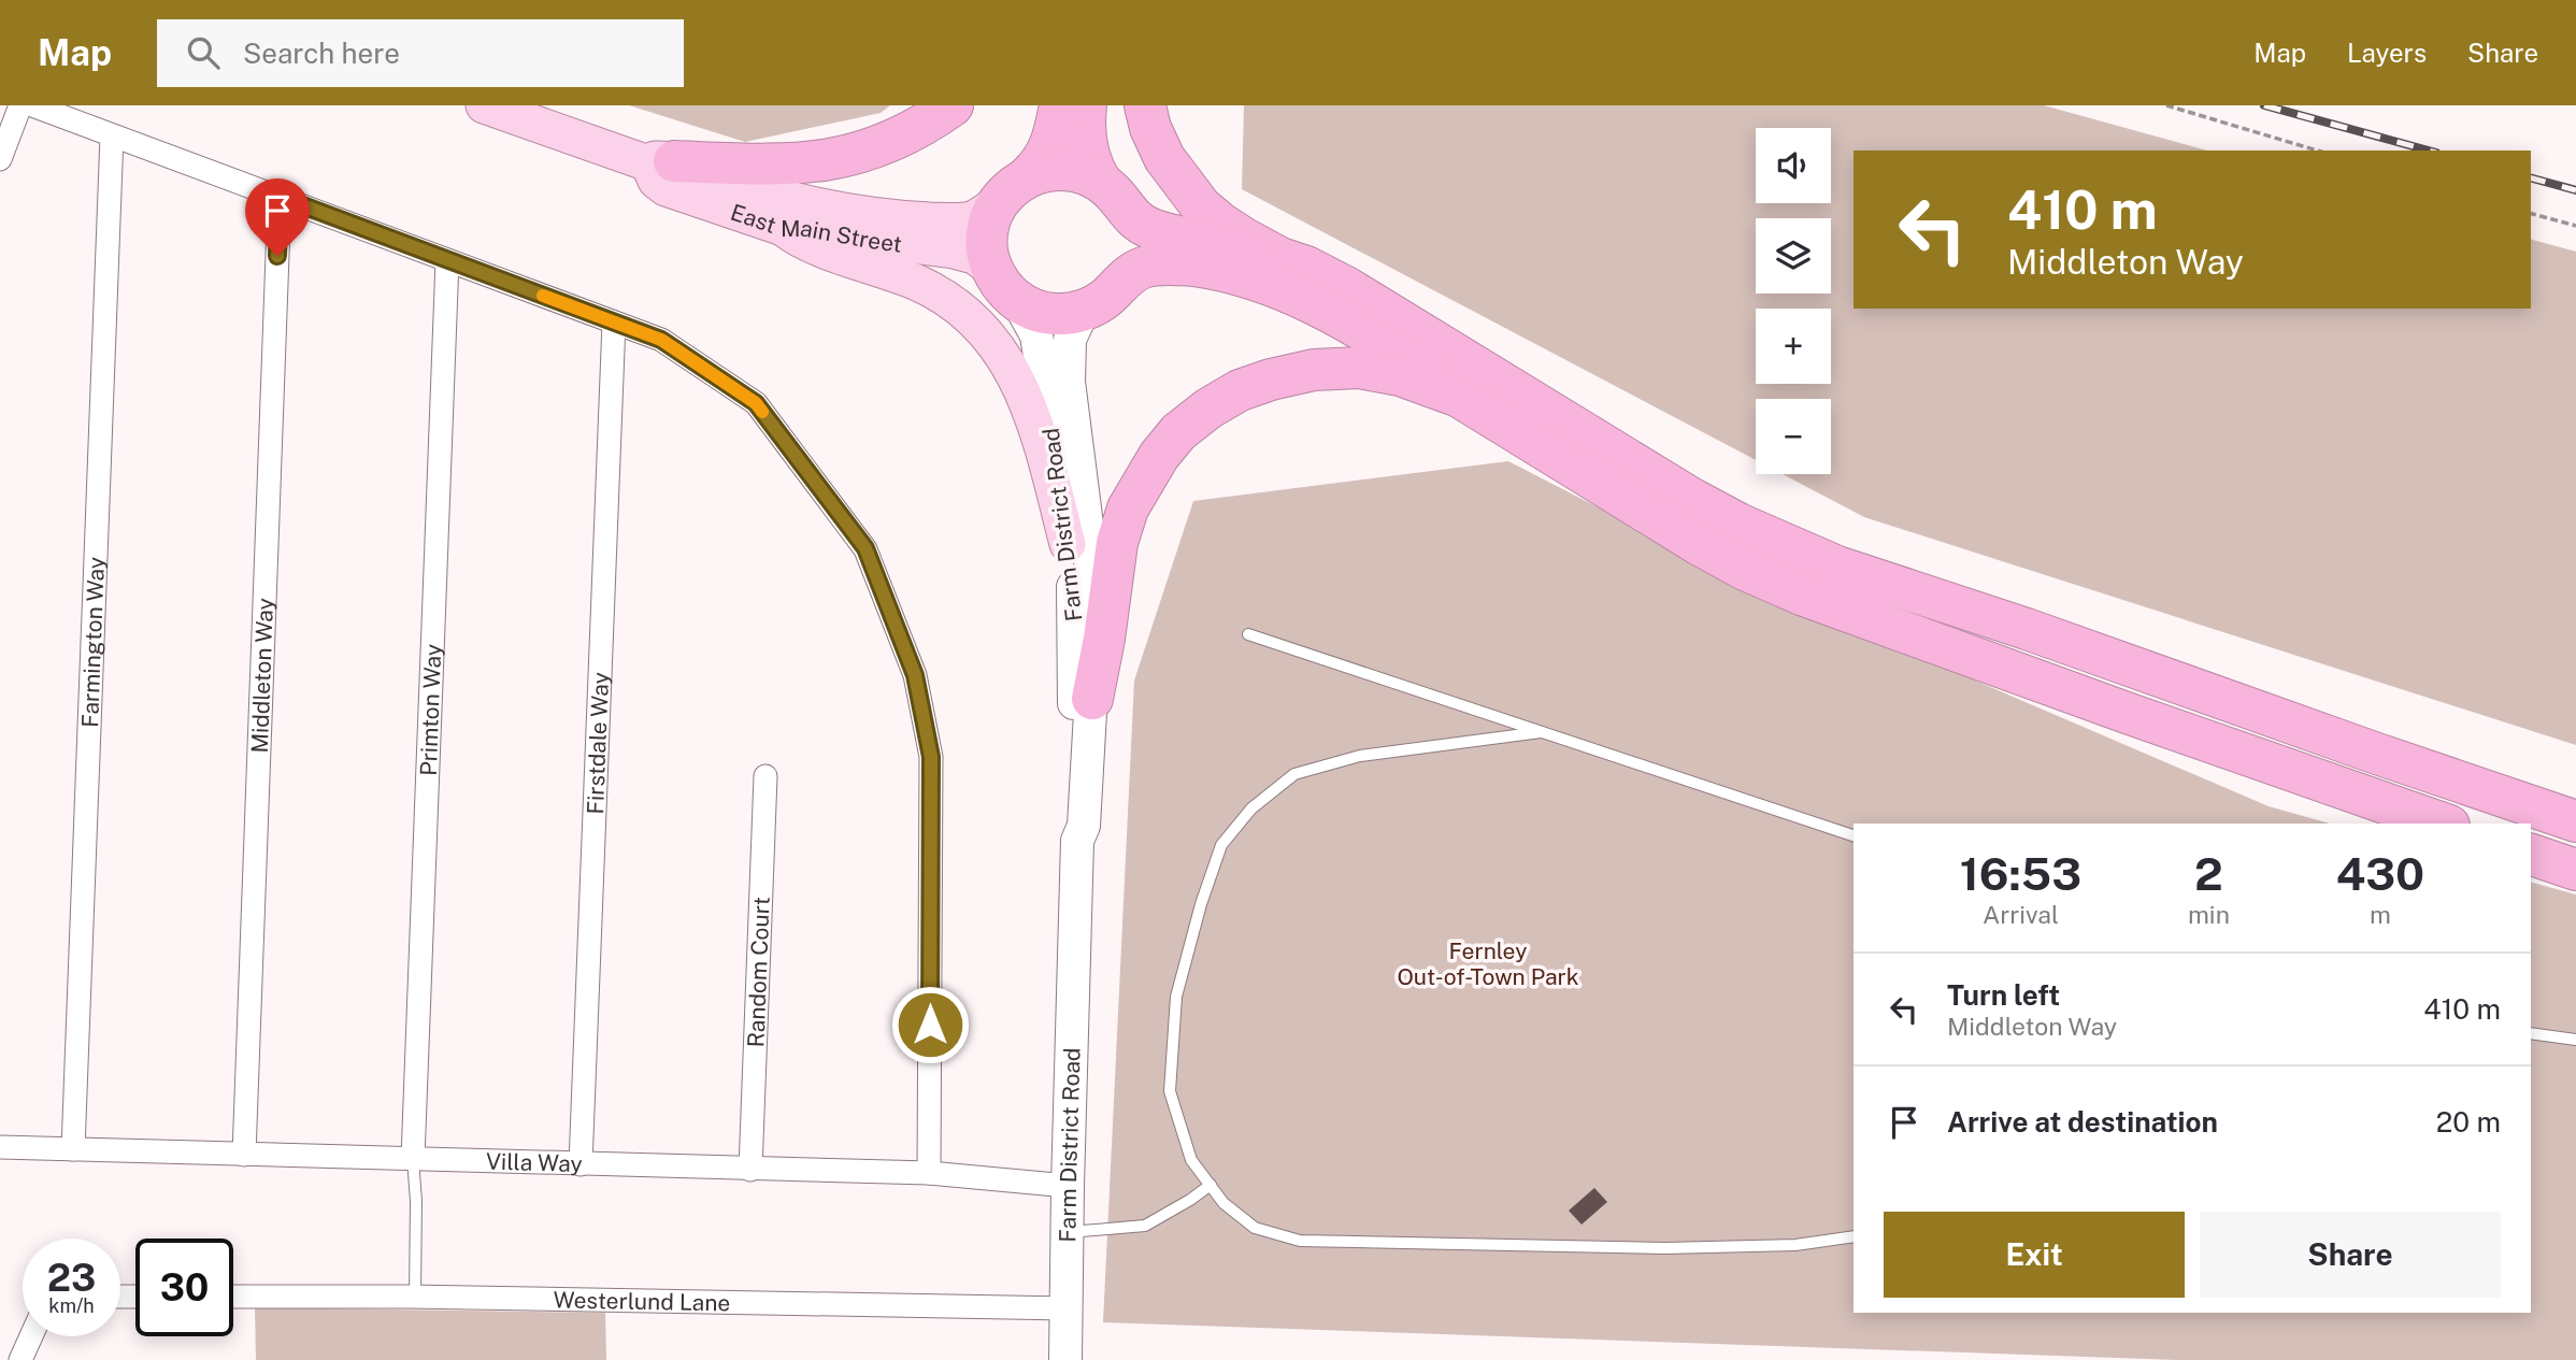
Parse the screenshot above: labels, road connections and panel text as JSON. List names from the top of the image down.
{
  "streets": {
    "main road": ["East Main Street", "Farm District Road"],
    "street": [
      "Farmington Way",
      "Middleton Way",
      "Primton Way",
      "Firstdale Way",
      "Random Court",
      "Villa Way",
      "Westerlund Lane"
    ]
  },
  "crossings": [
    ["East Main Street", "Farm District Road"],
    ["Farm District Road", "Villa Way"],
    ["Farm District Road", "Westerlund Lane"],
    ["Farmington Way", "Villa Way"],
    ["Middleton Way", "Villa Way"],
    ["Primton Way", "Villa Way"],
    ["Firstdale Way", "Villa Way"],
    ["Random Court", "Villa Way"]
  ],
  "parks": ["Fernley Out-of-Town Park"],
  "page": {
    "header": "Map",
    "search": "Search here",
    "nav": ["Map", "Layers", "Share"],
    "map_buttons": ["+", "−"],
    "turn": ["410 m", "Middleton Way"],
    "eta": [
      "16:53",
      "Arrival",
      "2",
      "min",
      "430",
      "m"
    ],
    "list": [
      {
        "name": "Turn left",
        "note": "Middleton Way",
        "value": "410 m"
      },
      {
        "name": "Arrive at destination",
        "value": "20 m"
      }
    ],
    "buttons": ["Exit", "Share"],
    "speed": "23 km/h",
    "limit": "30"
  }
}
